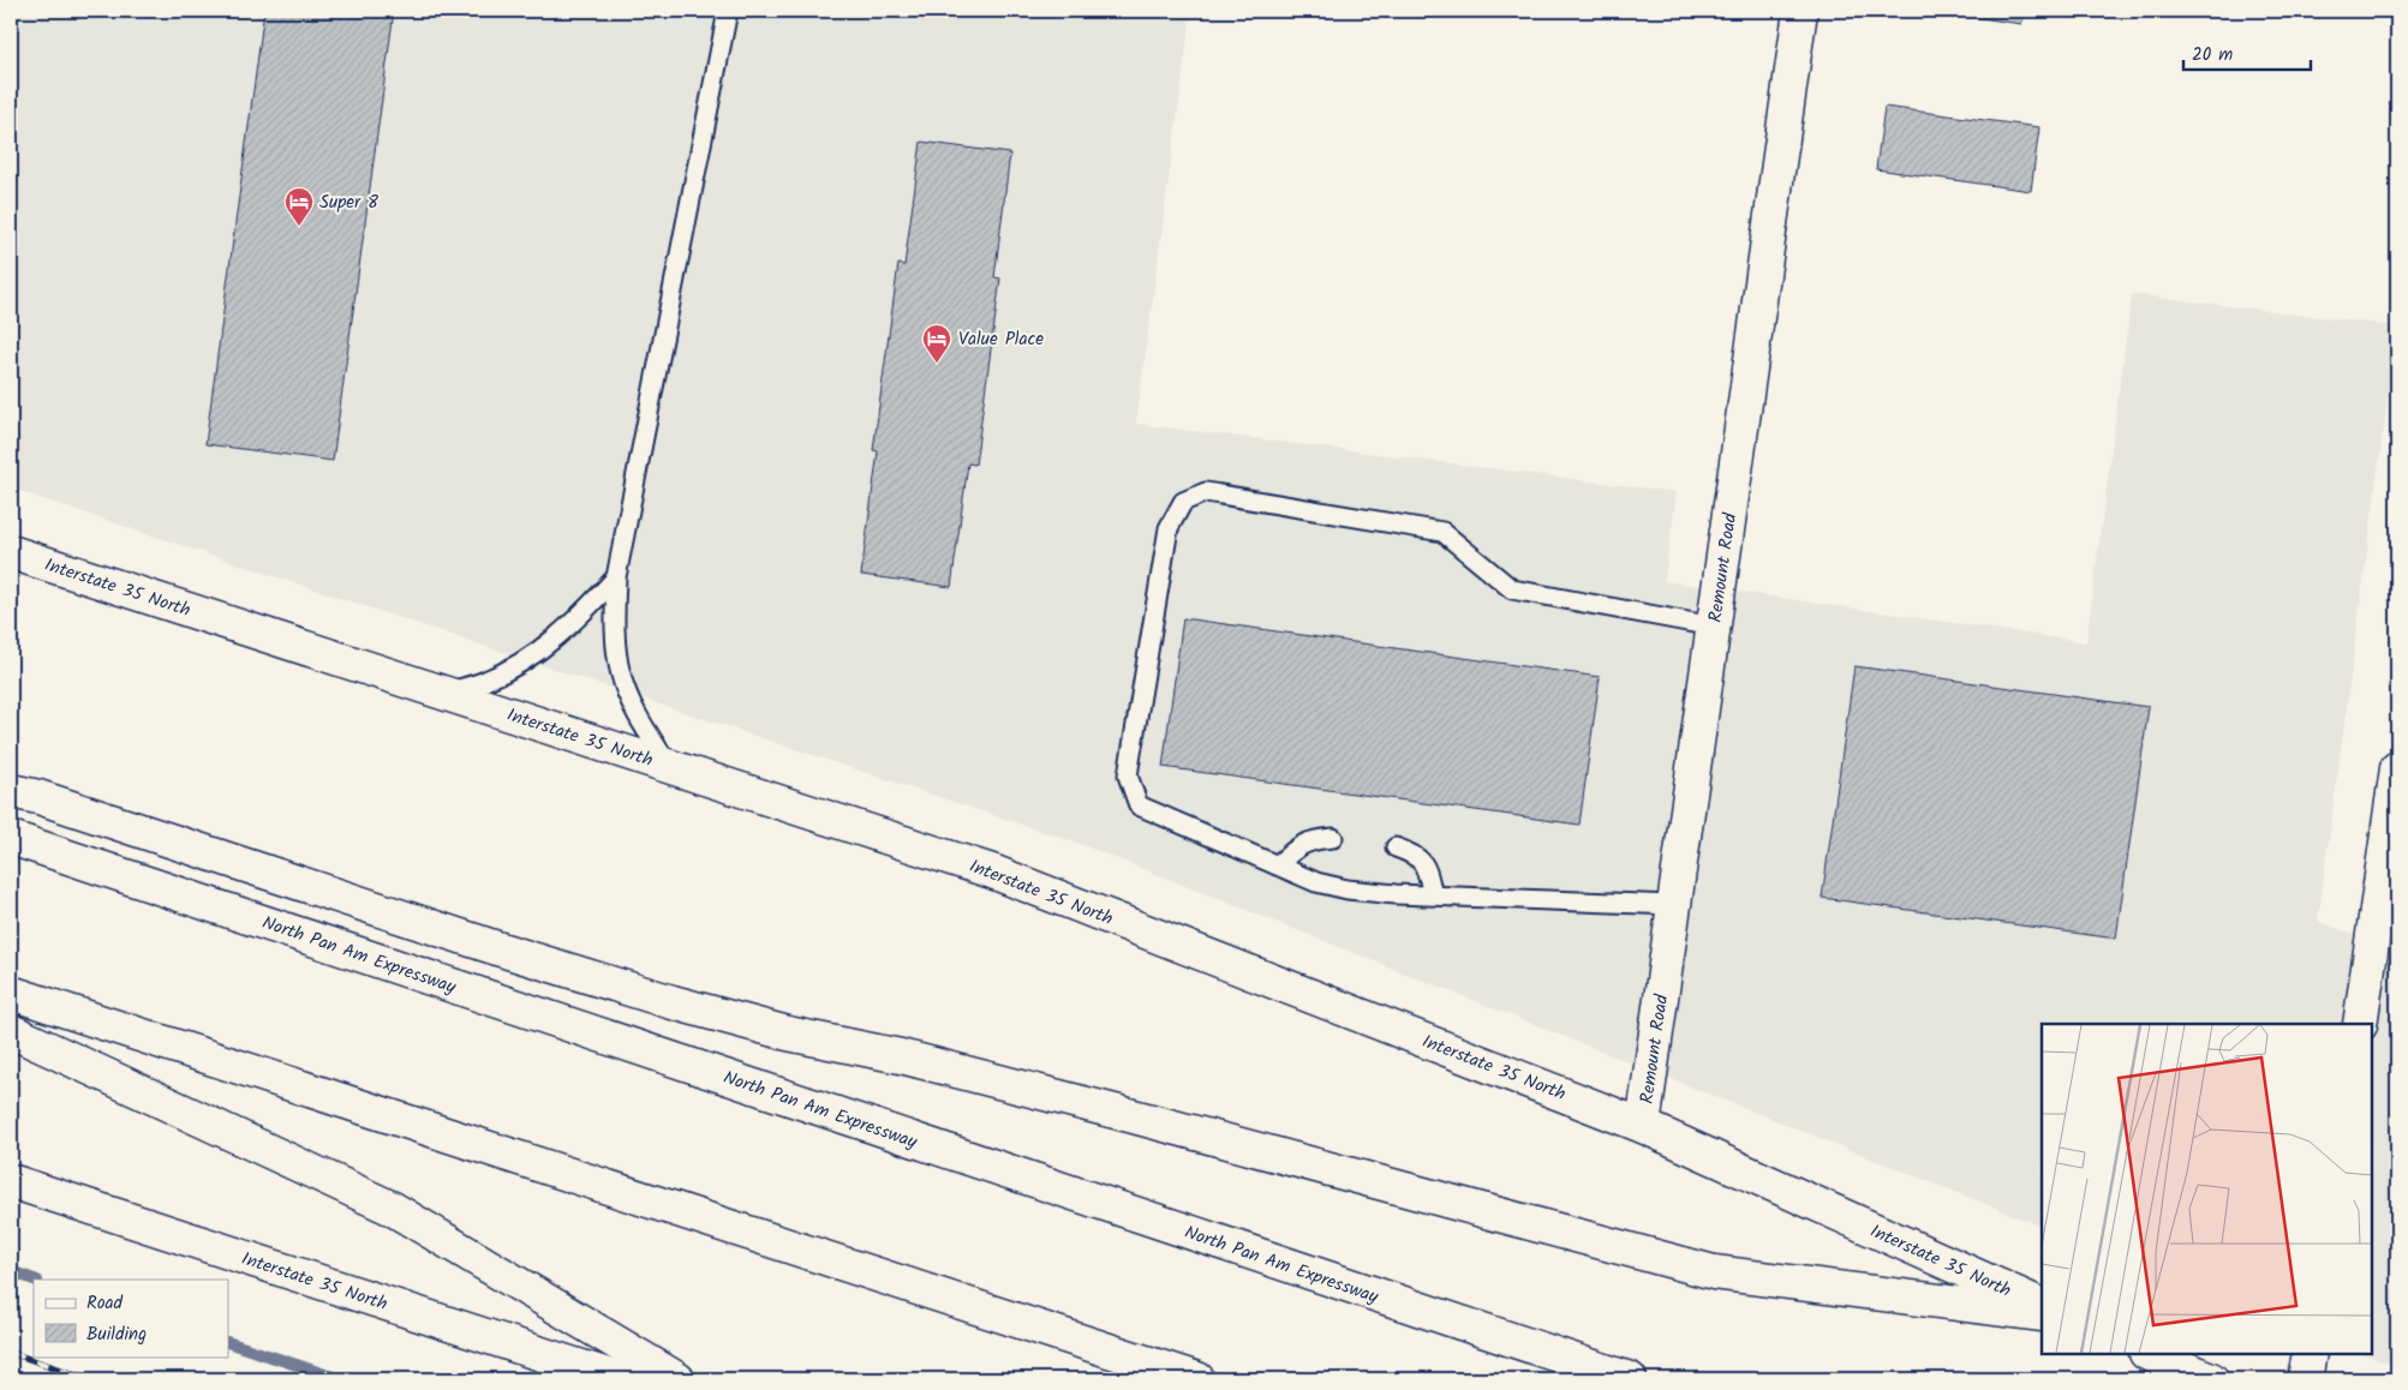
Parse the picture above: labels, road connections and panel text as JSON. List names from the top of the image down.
{
  "streets": {
    "main road": ["Remount Road", "Interstate 35 North", "North Pan Am Expressway"]
  },
  "crossings": [
    ["Remount Road", "Interstate 35 North"]
  ],
  "places": {
    "hotel": ["Super 8", "Value Place"]
  },
  "legend": ["Road", "Building"],
  "scale_bar": "20 m"
}
